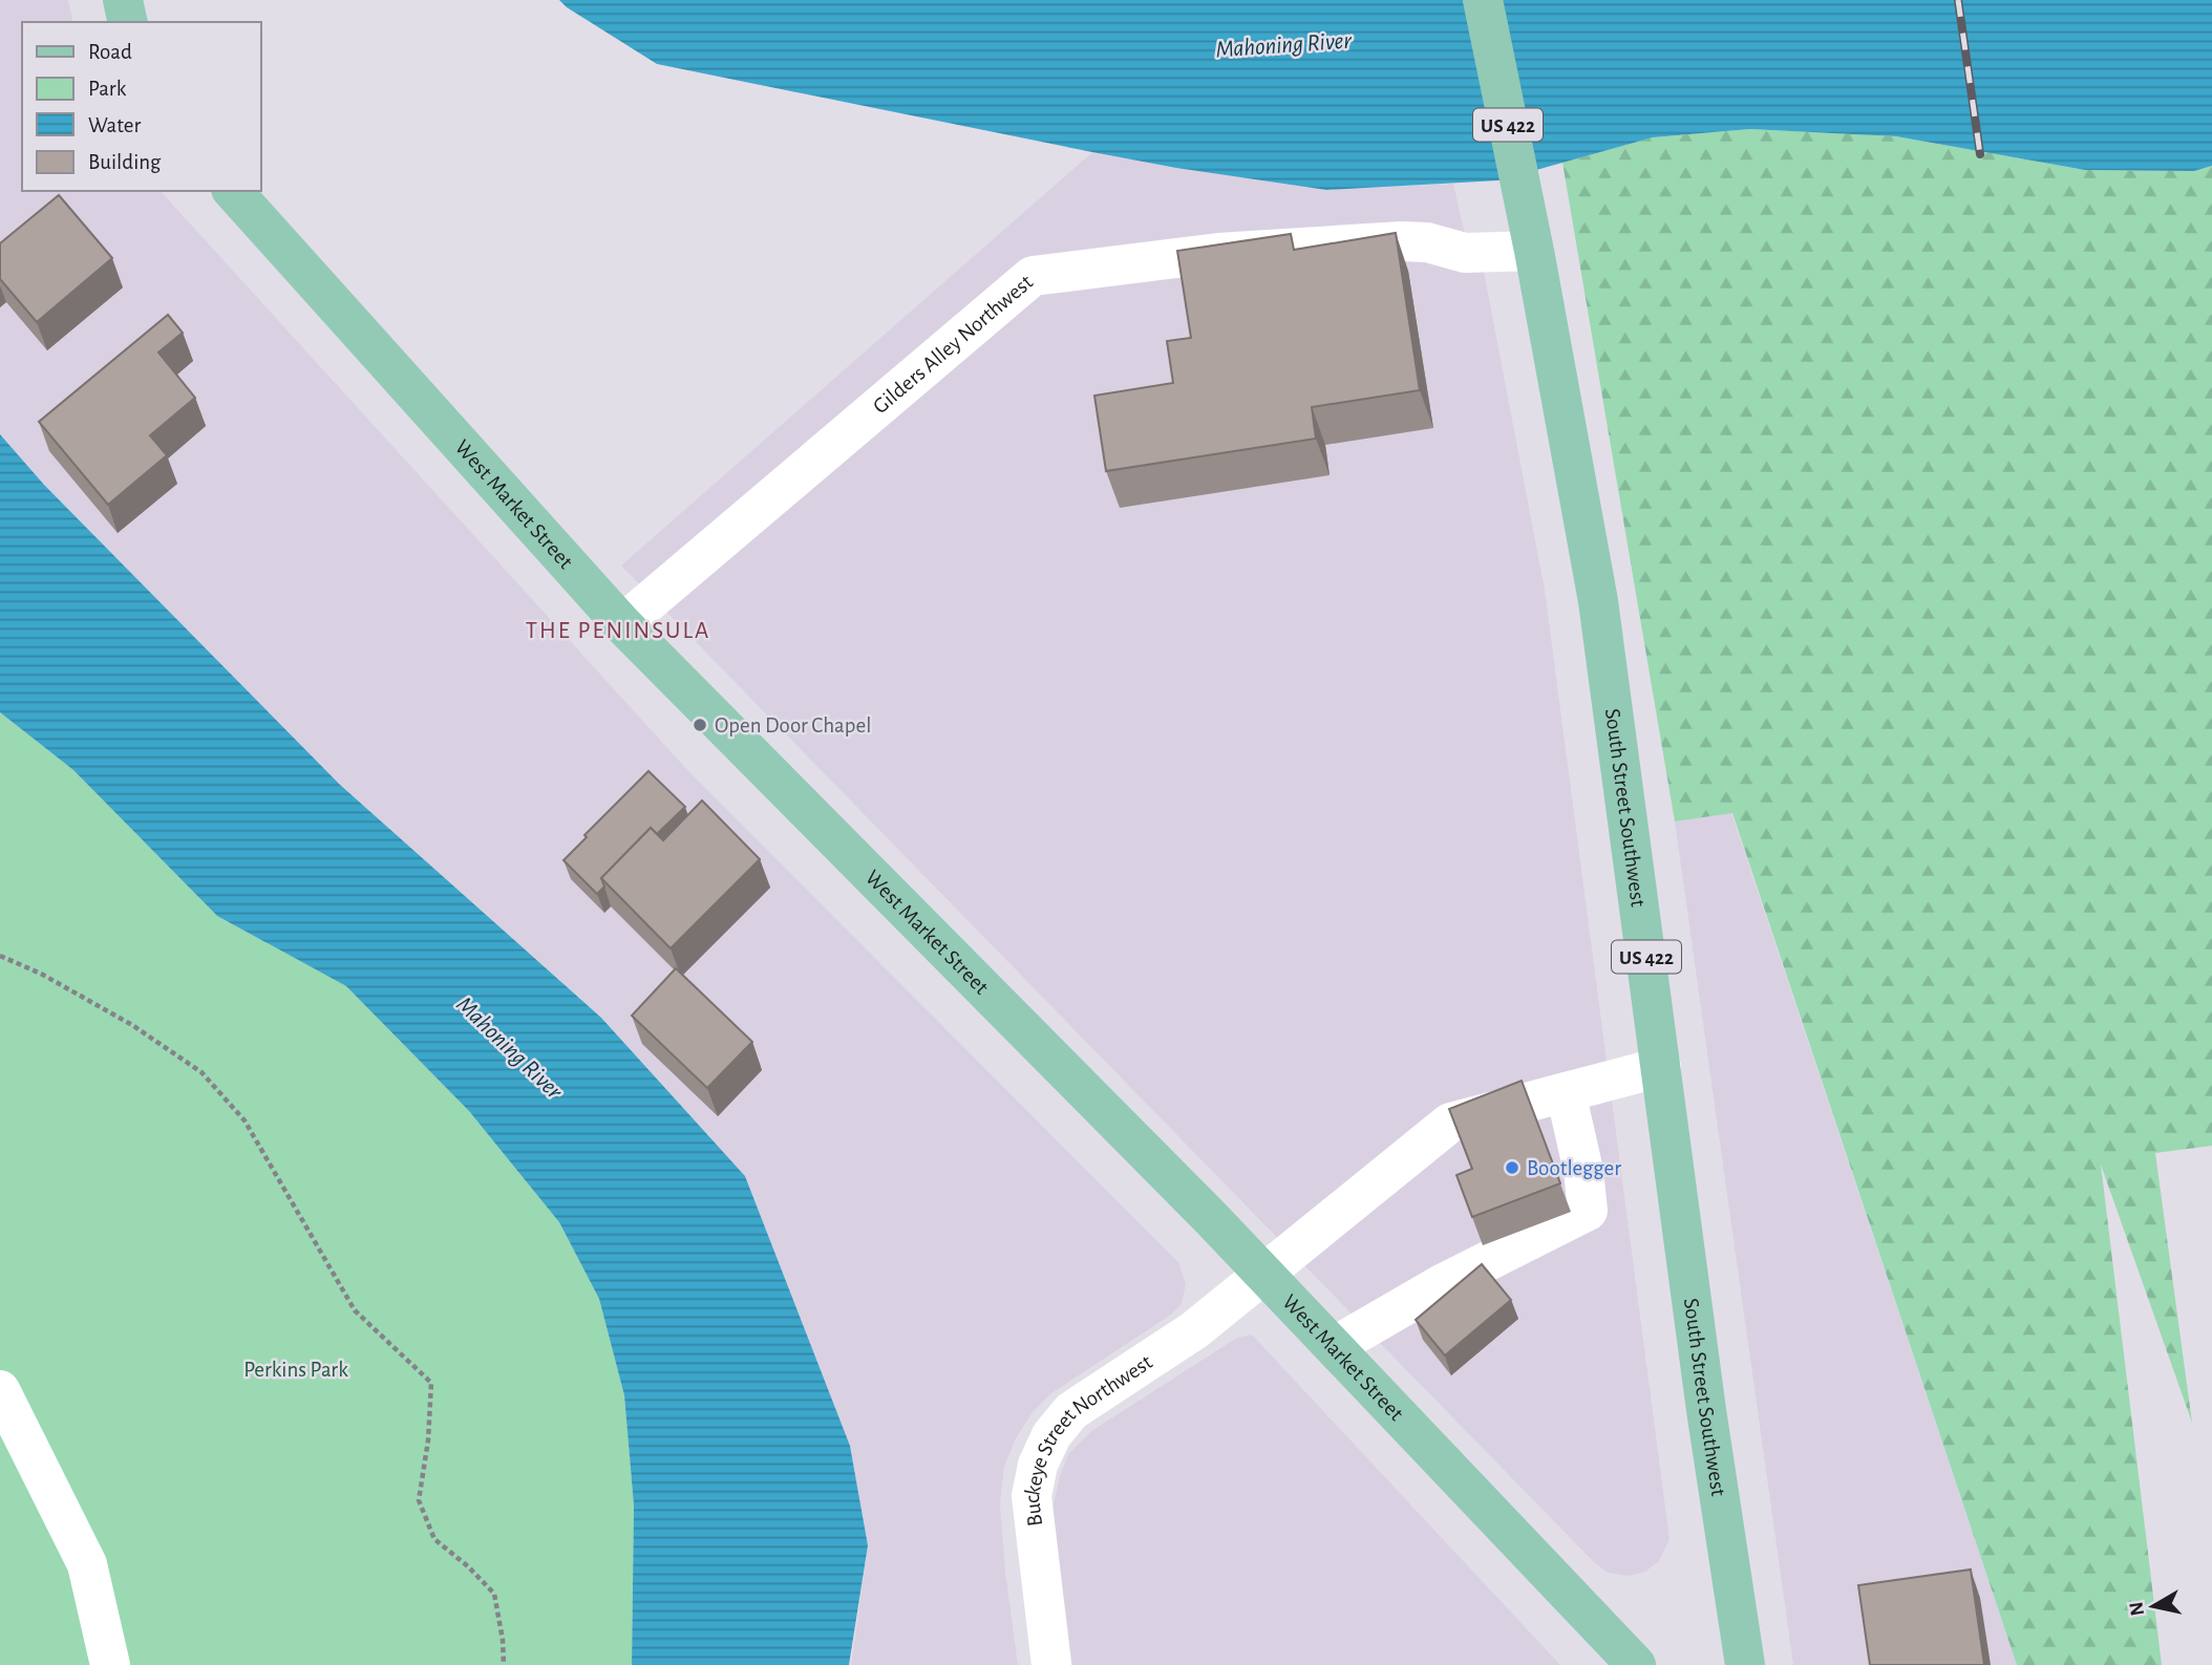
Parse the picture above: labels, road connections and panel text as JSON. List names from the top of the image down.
{
  "streets": {
    "main road": ["US 422", "West Market Street", "South Street Southwest"],
    "street": ["Gilders Alley Northwest", "Buckeye Street Northwest"]
  },
  "crossings": [
    ["Gilders Alley Northwest", "West Market Street"],
    ["Gilders Alley Northwest", "South Street Southwest"],
    ["West Market Street", "Buckeye Street Northwest"],
    ["South Street Southwest", "Buckeye Street Northwest"]
  ],
  "districts": ["THE PENINSULA"],
  "water": ["Mahoning River"],
  "parks": ["Perkins Park"],
  "places": ["Open Door Chapel", "Bootlegger"],
  "legend": [
    "Road",
    "Park",
    "Water",
    "Building"
  ],
  "north": "left"
}
